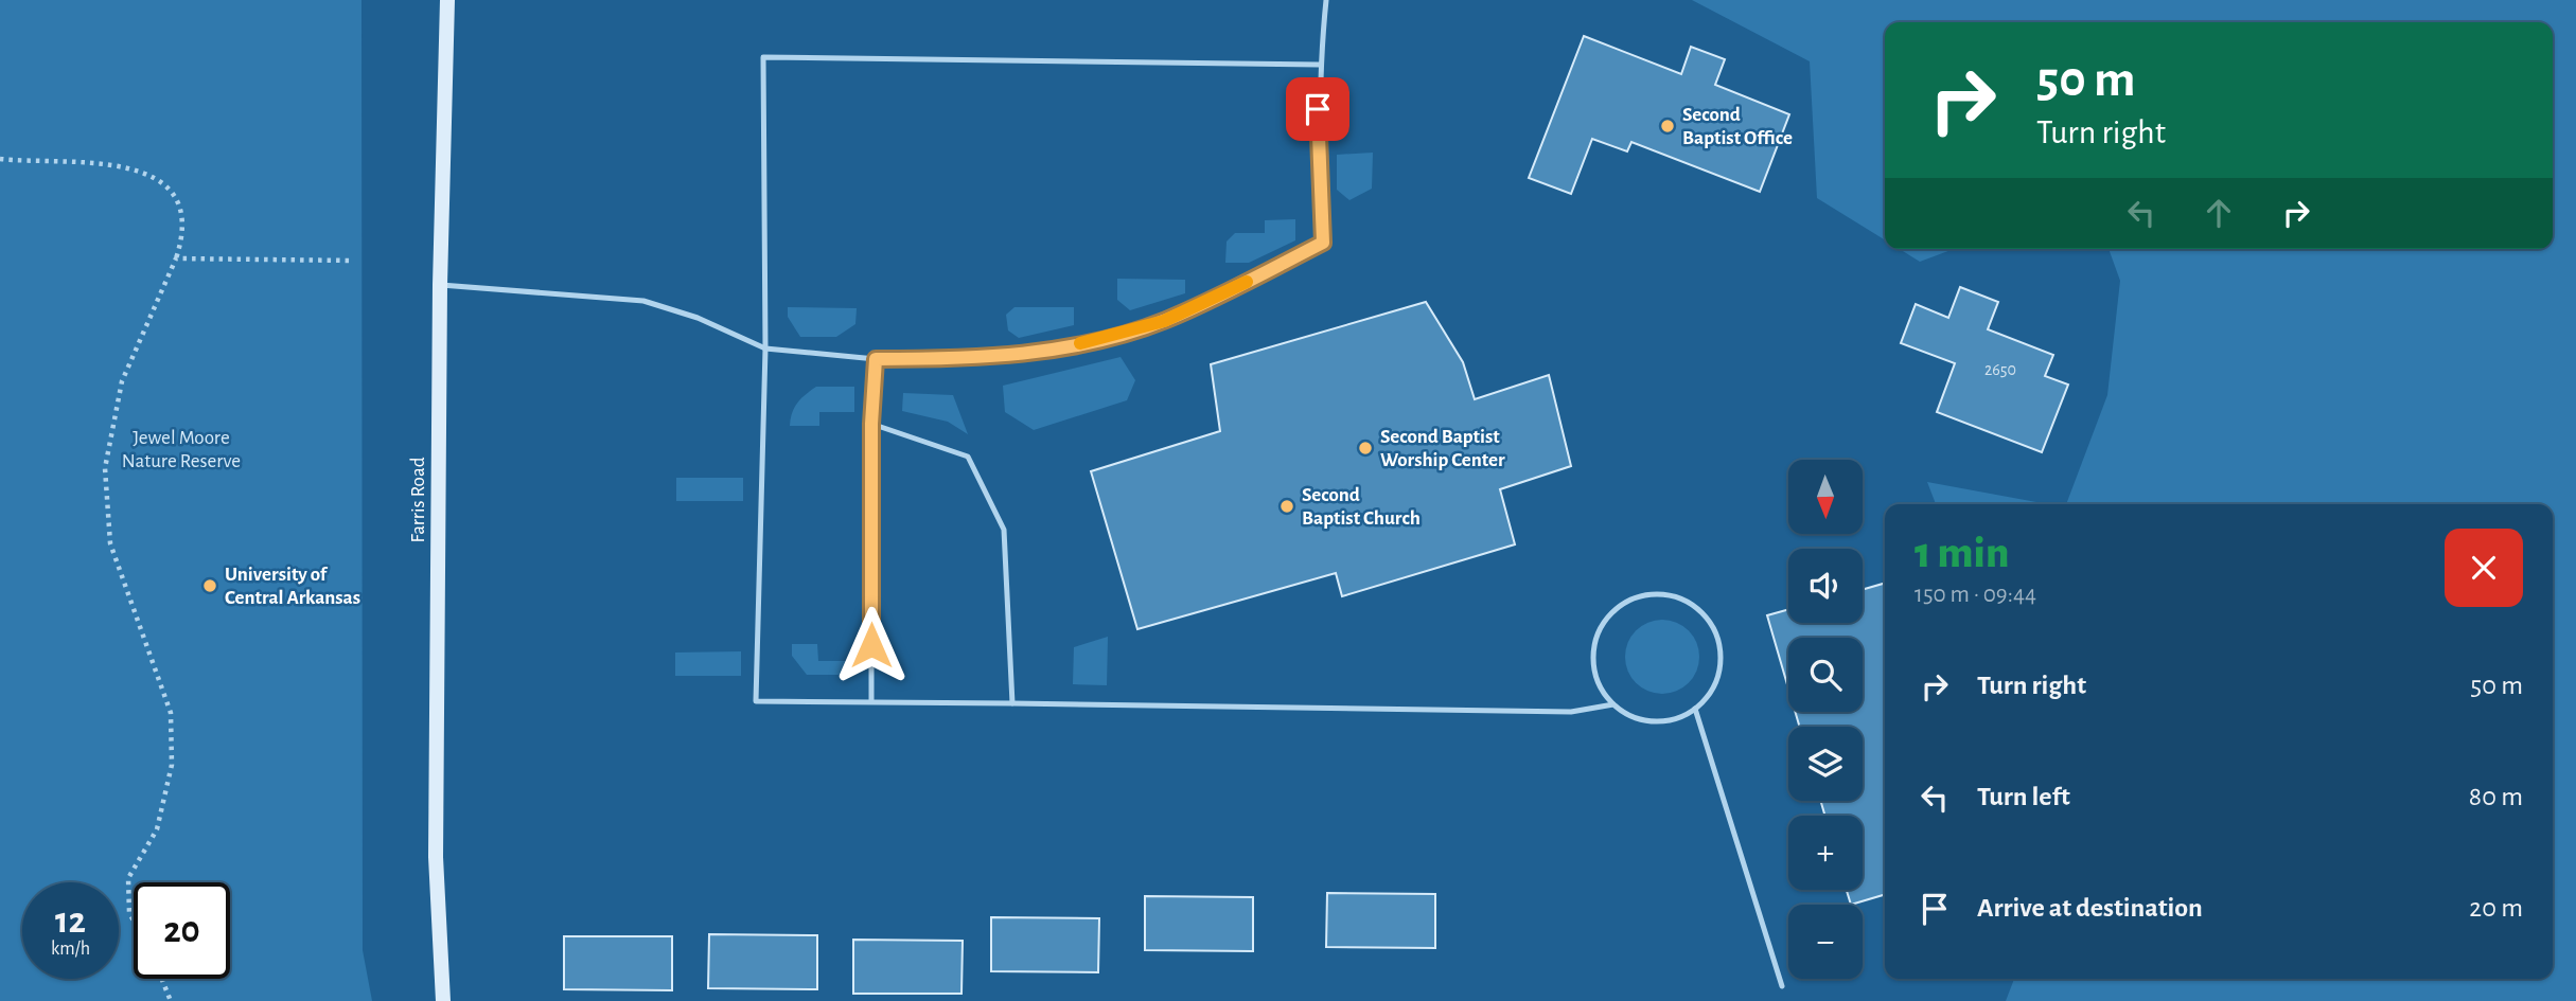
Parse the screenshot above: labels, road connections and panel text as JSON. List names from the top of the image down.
{
  "streets": {
    "street": ["Farris Road"]
  },
  "parks": ["Jewel Moore Nature Reserve"],
  "places": [
    "Second Baptist Office",
    "Second Baptist Worship Center",
    "Second Baptist Church",
    "University of Central Arkansas"
  ],
  "house_numbers": ["2650"],
  "north": "bottom",
  "page": {
    "turn": ["50 m", "Turn right"],
    "map_buttons": ["+", "−"],
    "heading": ["1 min", "150 m · 09:44"],
    "list": [
      {
        "name": "Turn right",
        "value": "50 m"
      },
      {
        "name": "Turn left",
        "value": "80 m"
      },
      {
        "name": "Arrive at destination",
        "value": "20 m"
      }
    ],
    "speed": "12 km/h",
    "limit": "20"
  }
}
